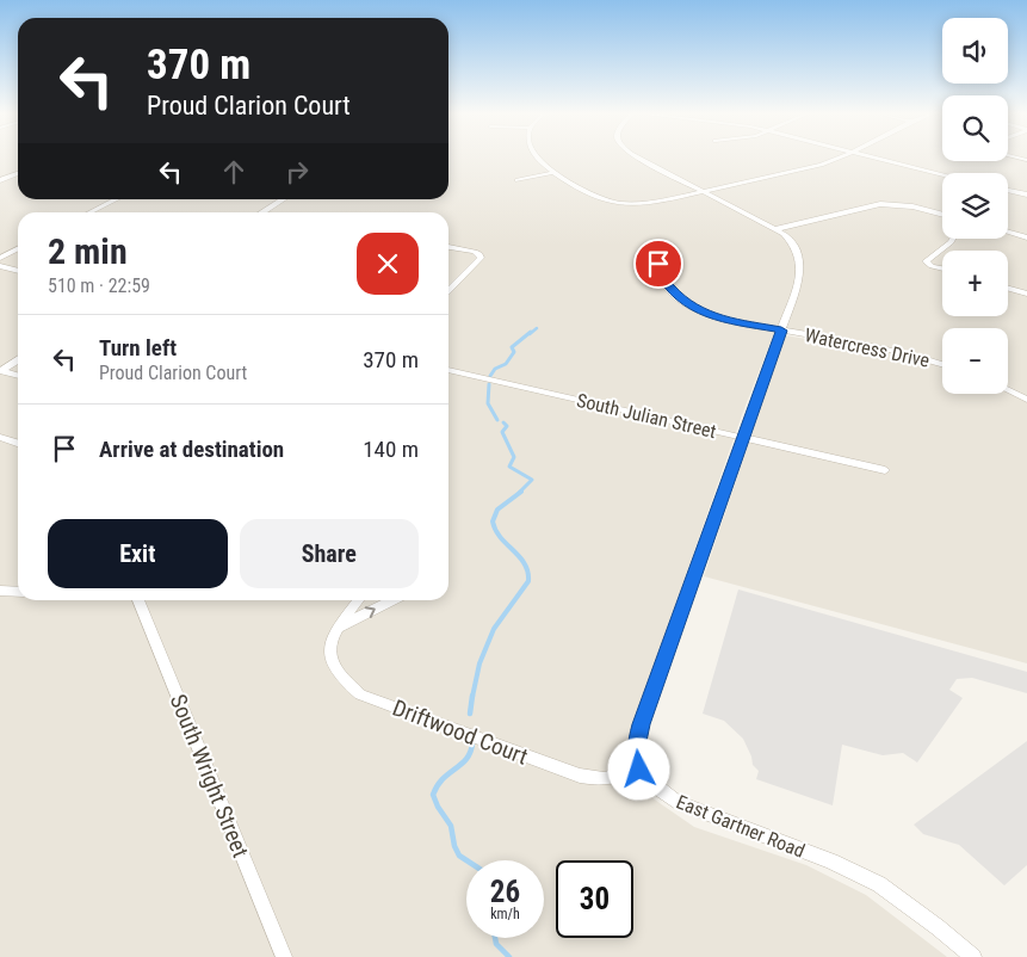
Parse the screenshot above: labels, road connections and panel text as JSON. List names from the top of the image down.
{
  "streets": {
    "street": [
      "Watercress Drive",
      "South Julian Street",
      "Driftwood Court",
      "South Wright Street",
      "East Gartner Road"
    ]
  },
  "crossings": [
    ["Driftwood Court", "East Gartner Road"]
  ],
  "page": {
    "map_buttons": ["+", "−"],
    "turn": ["370 m", "Proud Clarion Court"],
    "heading": ["2 min", "510 m · 22:59"],
    "list": [
      {
        "name": "Turn left",
        "note": "Proud Clarion Court",
        "value": "370 m"
      },
      {
        "name": "Arrive at destination",
        "value": "140 m"
      }
    ],
    "buttons": ["Exit", "Share"],
    "speed": "26 km/h",
    "limit": "30"
  }
}
